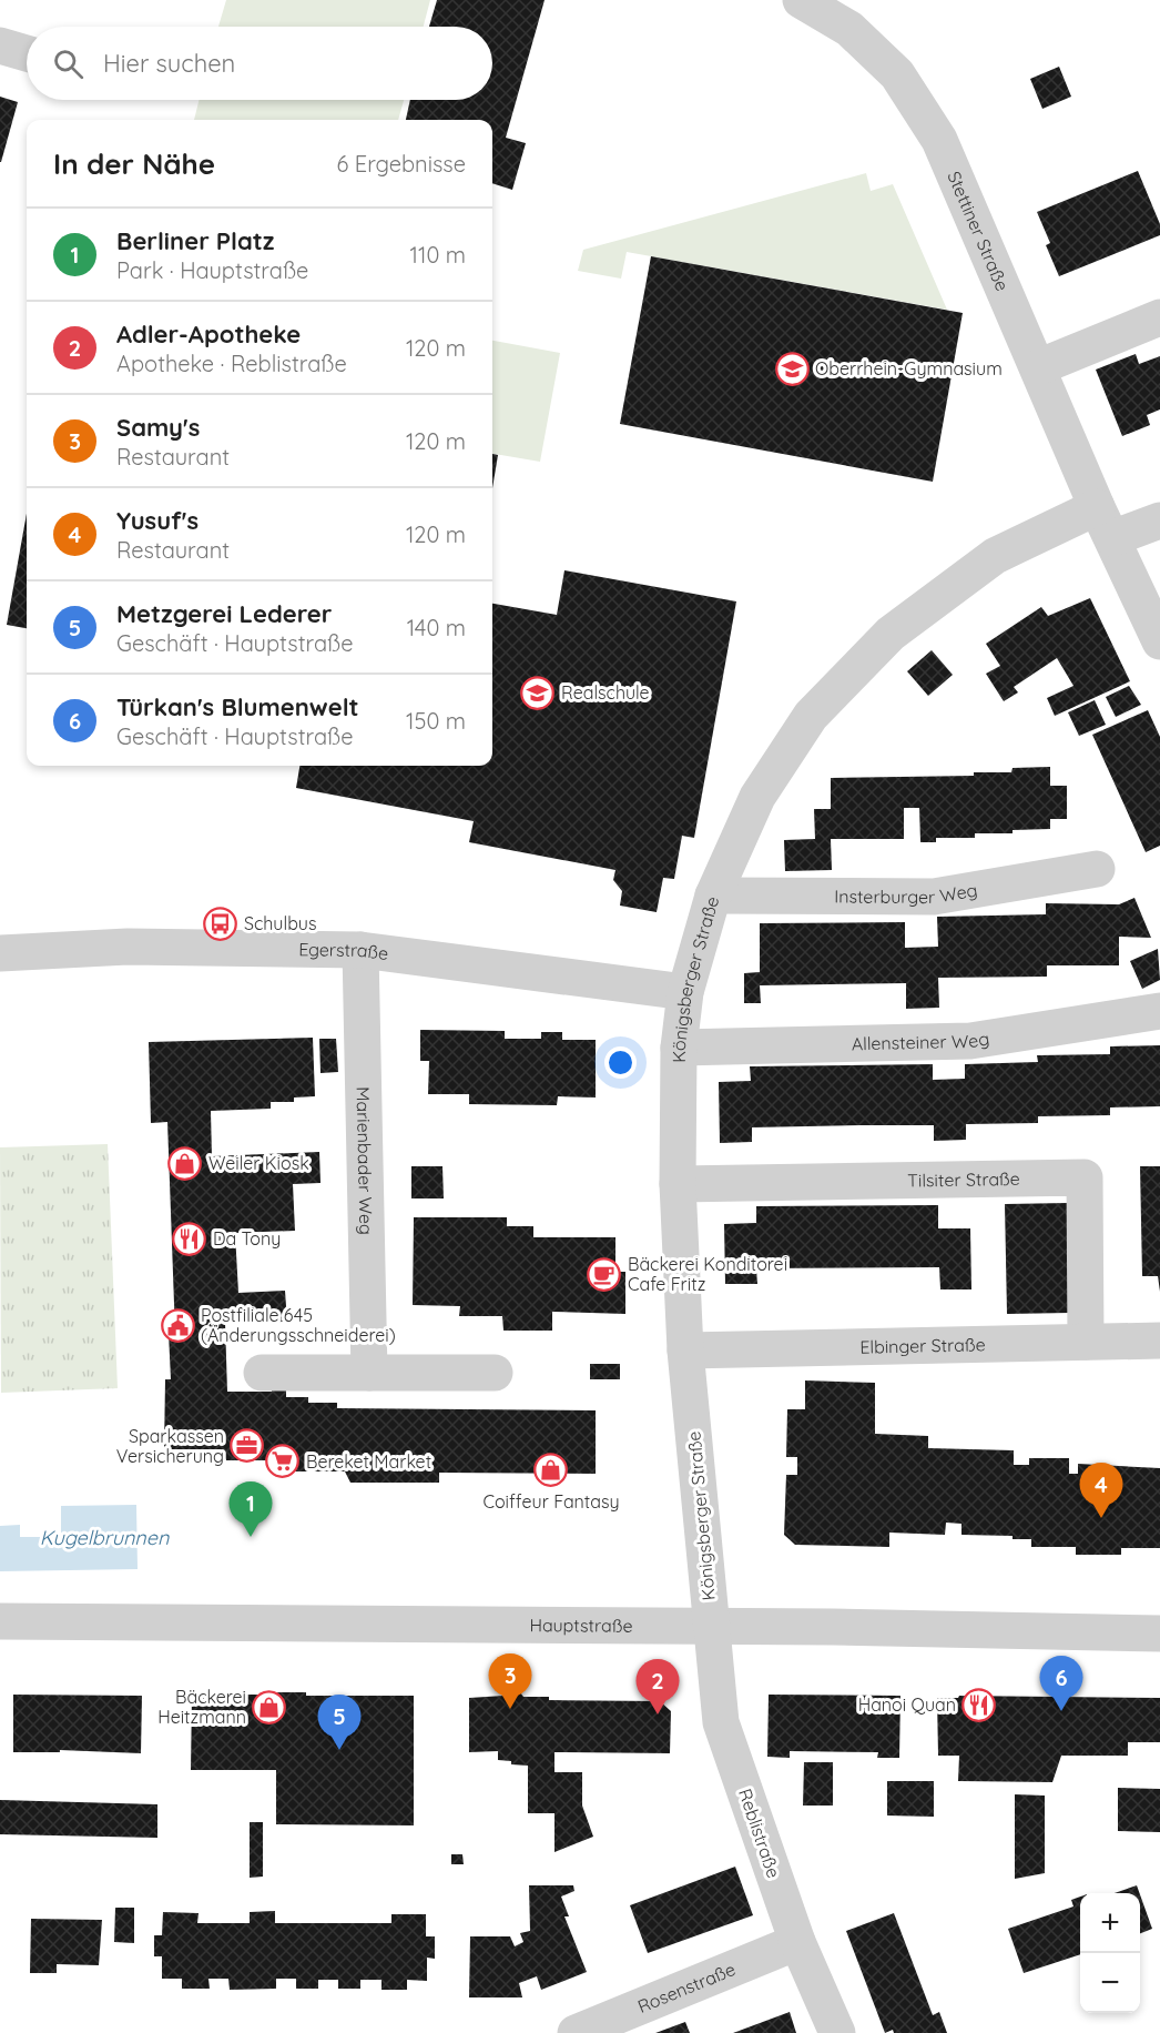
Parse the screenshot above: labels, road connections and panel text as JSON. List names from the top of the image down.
{
  "streets": {
    "street": [
      "Stettiner Straße",
      "Insterburger Weg",
      "Egerstraße",
      "Königsberger Straße",
      "Allensteiner Weg",
      "Marienbader Weg",
      "Tilsiter Straße",
      "Elbinger Straße",
      "Hauptstraße",
      "Reblistraße",
      "Rosenstraße"
    ]
  },
  "crossings": [
    ["Stettiner Straße", "Königsberger Straße"],
    ["Insterburger Weg", "Königsberger Straße"],
    ["Egerstraße", "Königsberger Straße"],
    ["Egerstraße", "Marienbader Weg"],
    ["Königsberger Straße", "Allensteiner Weg"],
    ["Königsberger Straße", "Tilsiter Straße"],
    ["Königsberger Straße", "Elbinger Straße"],
    ["Königsberger Straße", "Hauptstraße"],
    ["Königsberger Straße", "Reblistraße"],
    ["Tilsiter Straße", "Elbinger Straße"],
    ["Hauptstraße", "Reblistraße"],
    ["Reblistraße", "Rosenstraße"]
  ],
  "water": ["Kugelbrunnen"],
  "places": {
    "school or university": ["Oberrhein-Gymnasium", "Realschule"],
    "bus stop": ["Schulbus"],
    "shop": ["Weiler Kiosk", "Coiffeur Fantasy", "Bäckerei Heitzmann"],
    "restaurant": ["Da Tony", "Hanoi Quan"],
    "cafe": ["Bäckerei Konditorei Cafe Fritz"],
    "public building": ["Postfiliale 645 (Änderungsschneiderei)"],
    "office": ["Sparkassen Versicherung"],
    "supermarket": ["Bereket Market"]
  },
  "page": {
    "search": "Hier suchen",
    "heading": ["In der Nähe", "6 Ergebnisse"],
    "list": [
      {
        "mark": "1",
        "name": "Berliner Platz",
        "note": "Park · Hauptstraße",
        "value": "110 m"
      },
      {
        "mark": "2",
        "name": "Adler-Apotheke",
        "note": "Apotheke · Reblistraße",
        "value": "120 m"
      },
      {
        "mark": "3",
        "name": "Samy's",
        "note": "Restaurant",
        "value": "120 m"
      },
      {
        "mark": "4",
        "name": "Yusuf's",
        "note": "Restaurant",
        "value": "120 m"
      },
      {
        "mark": "5",
        "name": "Metzgerei Lederer",
        "note": "Geschäft · Hauptstraße",
        "value": "140 m"
      },
      {
        "mark": "6",
        "name": "Türkan's Blumenwelt",
        "note": "Geschäft · Hauptstraße",
        "value": "150 m"
      }
    ],
    "pins": [
      "4",
      "1",
      "3",
      "6",
      "2",
      "5"
    ],
    "map_buttons": ["+", "−"]
  }
}
